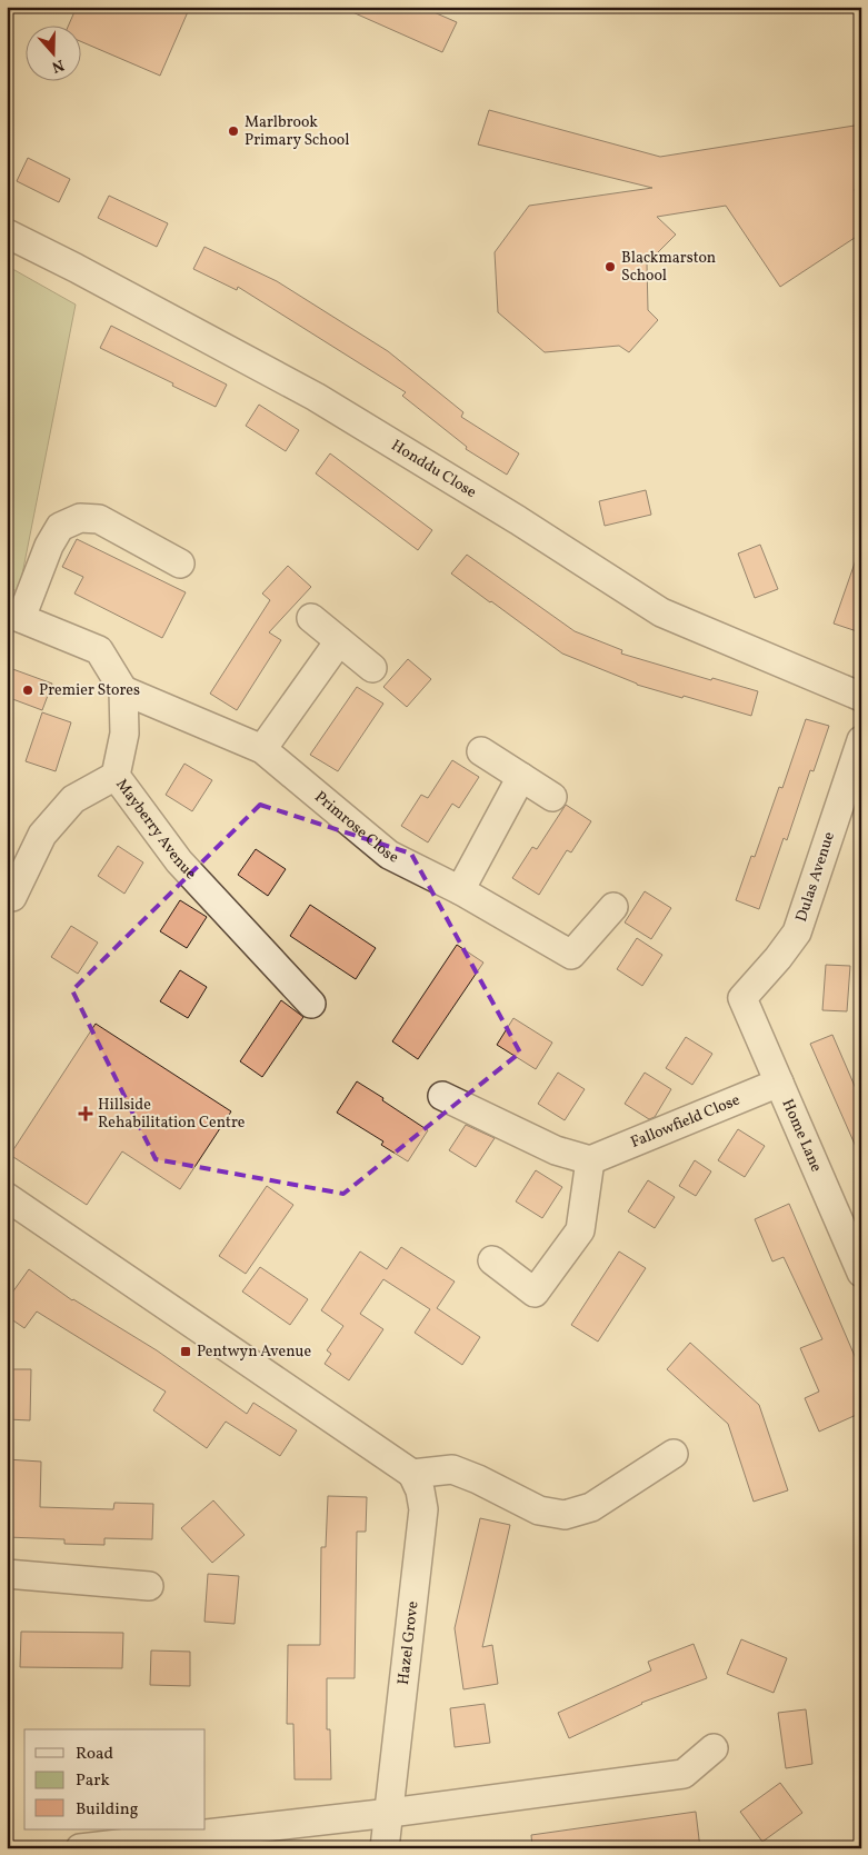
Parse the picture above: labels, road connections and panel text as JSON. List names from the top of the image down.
{
  "streets": {
    "street": [
      "Honddu Close",
      "Primrose Close",
      "Mayberry Avenue",
      "Dulas Avenue",
      "Fallowfield Close",
      "Home Lane",
      "Hazel Grove"
    ]
  },
  "crossings": [
    ["Primrose Close", "Mayberry Avenue"],
    ["Dulas Avenue", "Home Lane"],
    ["Fallowfield Close", "Home Lane"]
  ],
  "places": {
    "other": ["Marlbrook Primary School", "Blackmarston School", "Premier Stores"],
    "health": ["Hillside Rehabilitation Centre"],
    "transit": ["Pentwyn Avenue"]
  },
  "legend": ["Road", "Park", "Building"],
  "north": "bottom"
}
